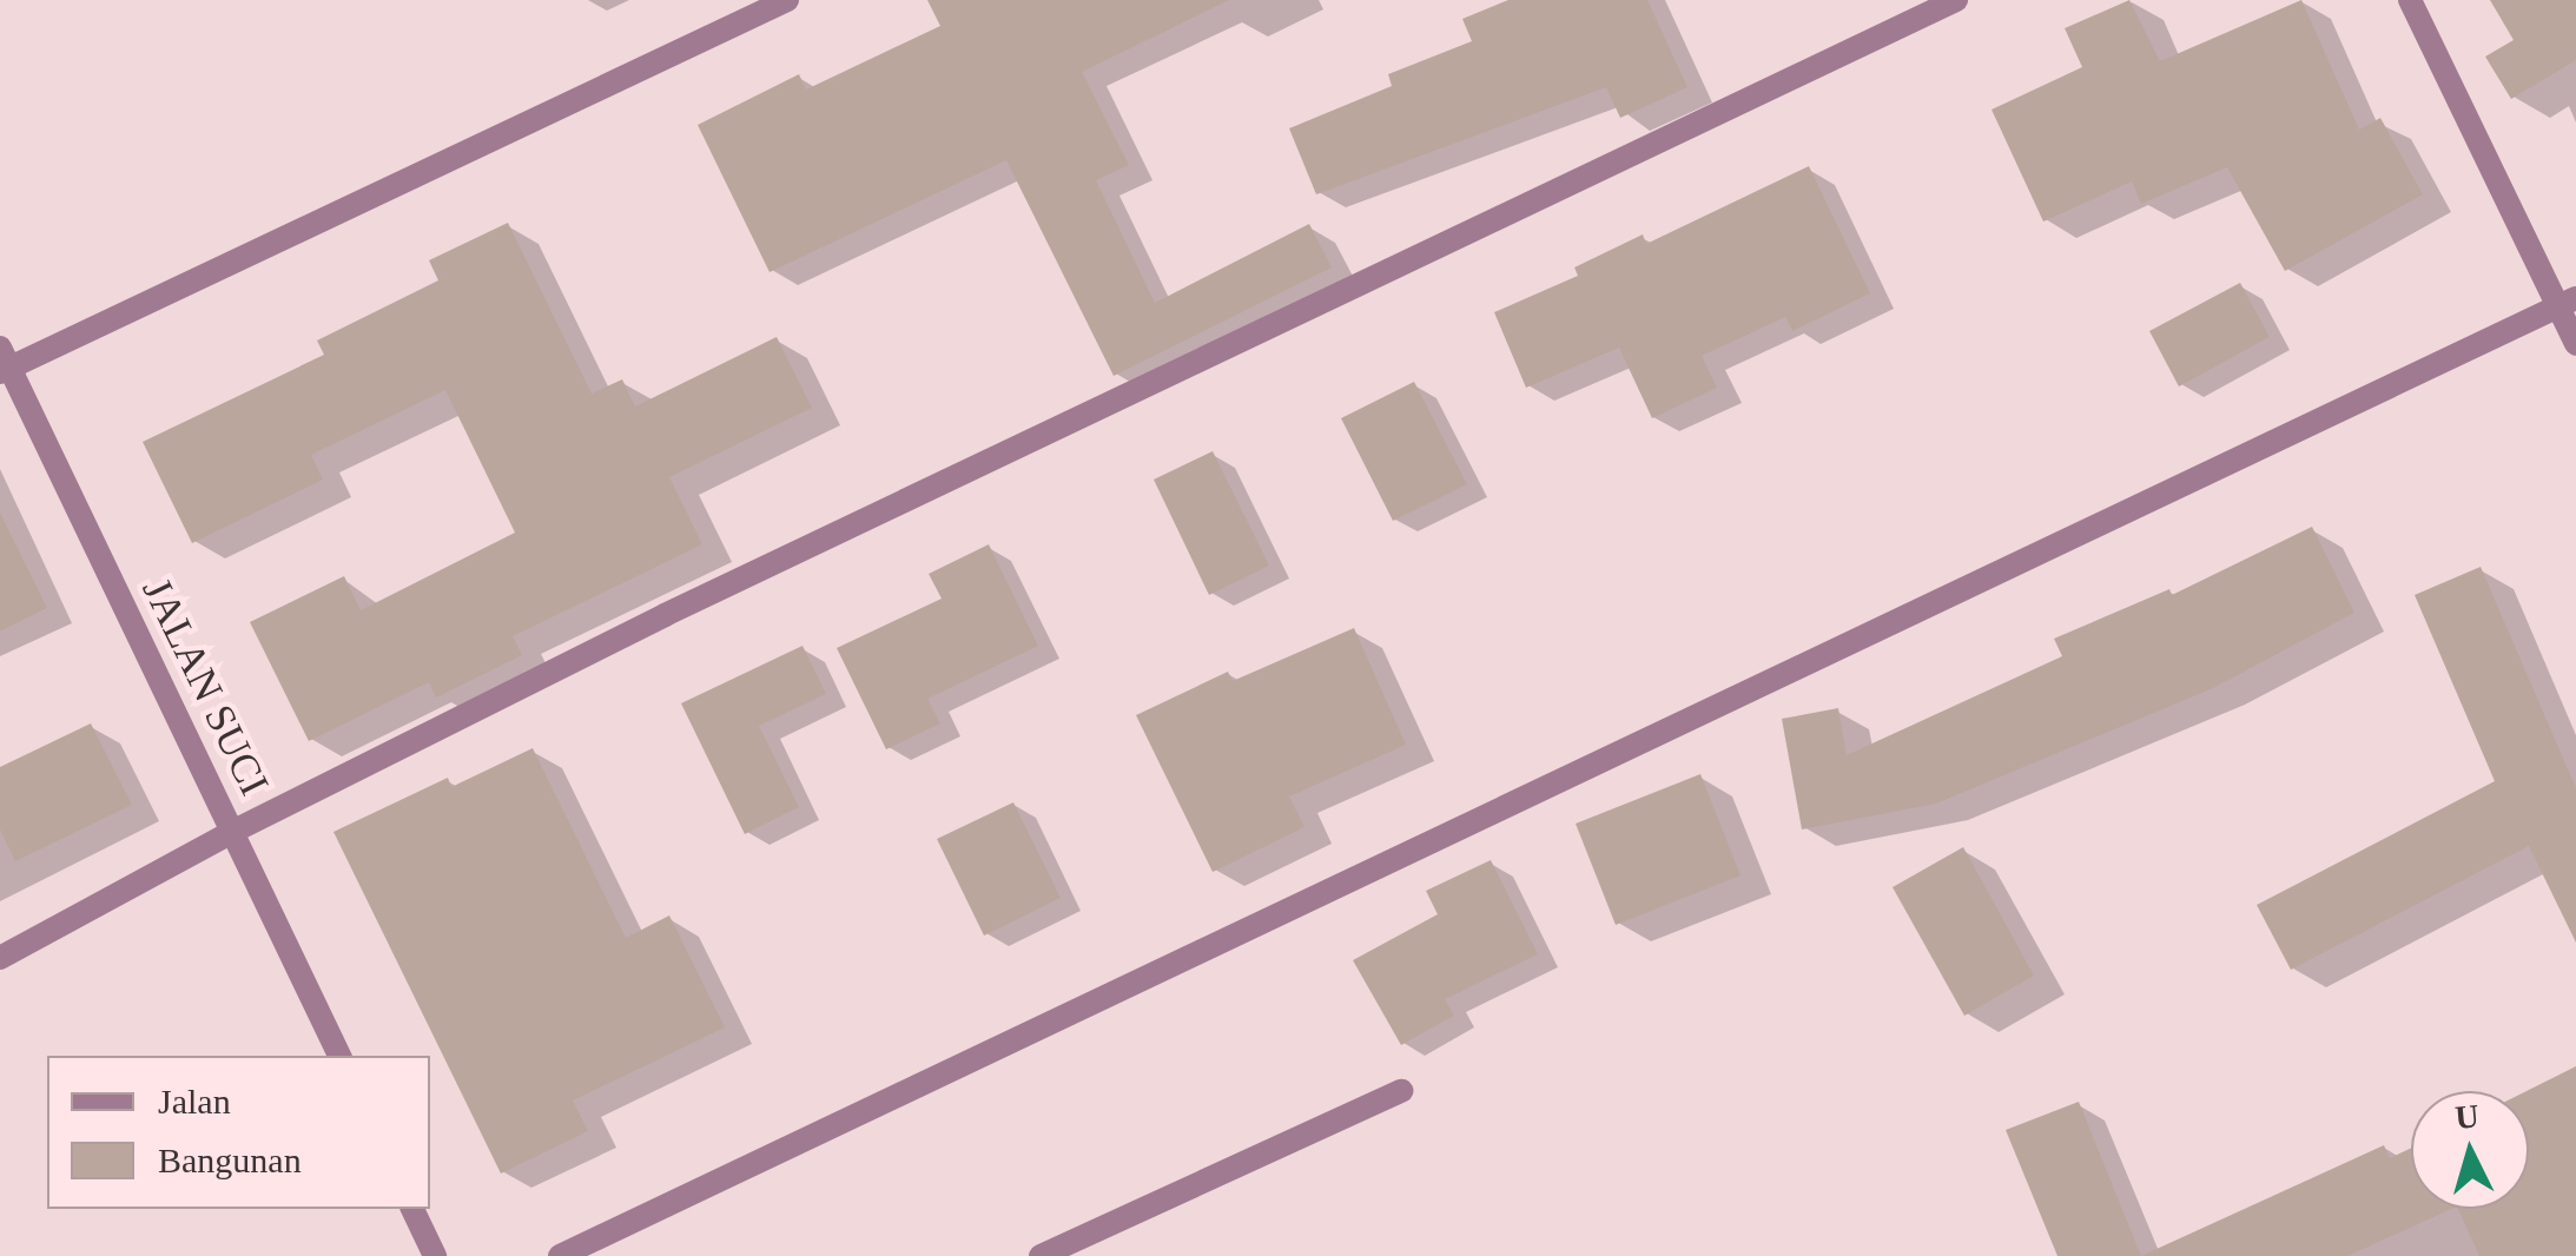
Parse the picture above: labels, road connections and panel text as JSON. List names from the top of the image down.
{
  "streets": {
    "street": ["JALAN SUCI"]
  },
  "legend": ["Jalan", "Bangunan"],
  "north": "top"
}
